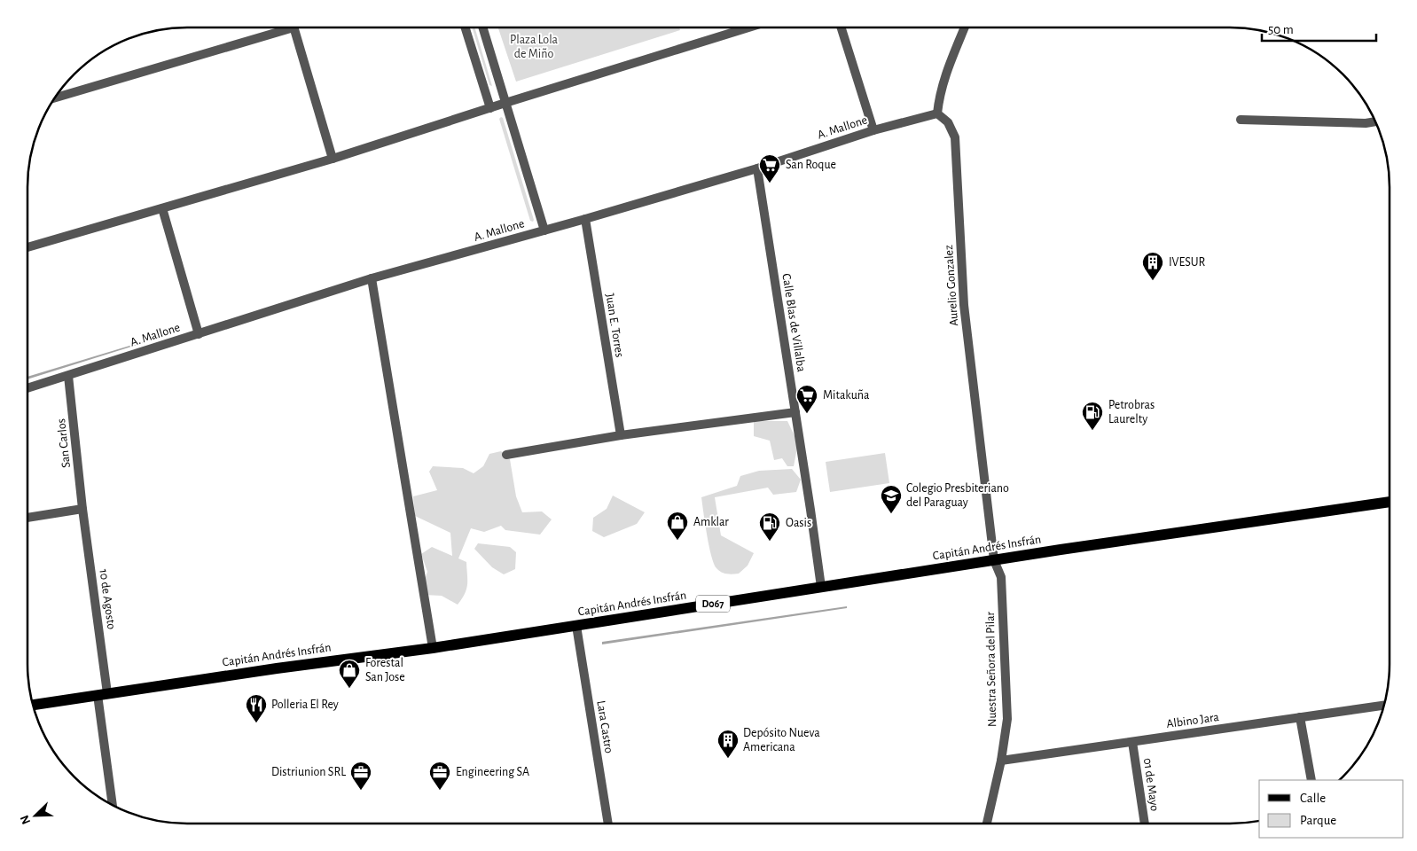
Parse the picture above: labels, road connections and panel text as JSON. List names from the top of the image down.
{
  "streets": {
    "main road": ["Capitán Andrés Insfrán", "D067"],
    "street": [
      "A. Mallone",
      "Aurelio Gonzalez",
      "Calle Blas de Villalba",
      "Juan E. Torres",
      "San Carlos",
      "10 de Agosto",
      "Nuestra Señora del Pilar",
      "Albino Jara",
      "Lara Castro",
      "01 de Mayo"
    ]
  },
  "crossings": [
    ["A. Mallone", "Aurelio Gonzalez"],
    ["A. Mallone", "Calle Blas de Villalba"],
    ["A. Mallone", "Juan E. Torres"],
    ["A. Mallone", "San Carlos"],
    ["Aurelio Gonzalez", "Capitán Andrés Insfrán"],
    ["Aurelio Gonzalez", "Nuestra Señora del Pilar"],
    ["Calle Blas de Villalba", "Capitán Andrés Insfrán"],
    ["San Carlos", "10 de Agosto"],
    ["Capitán Andrés Insfrán", "10 de Agosto"],
    ["Capitán Andrés Insfrán", "Nuestra Señora del Pilar"],
    ["Capitán Andrés Insfrán", "Lara Castro"],
    ["Nuestra Señora del Pilar", "Albino Jara"],
    ["Albino Jara", "01 de Mayo"]
  ],
  "parks": ["Plaza Lola de Miño"],
  "places": {
    "supermarket": ["San Roque", "Mitakuña"],
    "building": ["IVESUR", "Depósito Nueva Americana"],
    "fuel station": ["Petrobras Laurelty", "Oasis"],
    "school or university": ["Colegio Presbiteriano del Paraguay"],
    "shop": ["Amklar", "Forestal San Jose"],
    "restaurant": ["Polleria El Rey"],
    "office": ["Distriunion SRL", "Engineering SA"]
  },
  "legend": ["Calle", "Parque"],
  "scale_bar": "50 m",
  "north": "bottom left"
}
